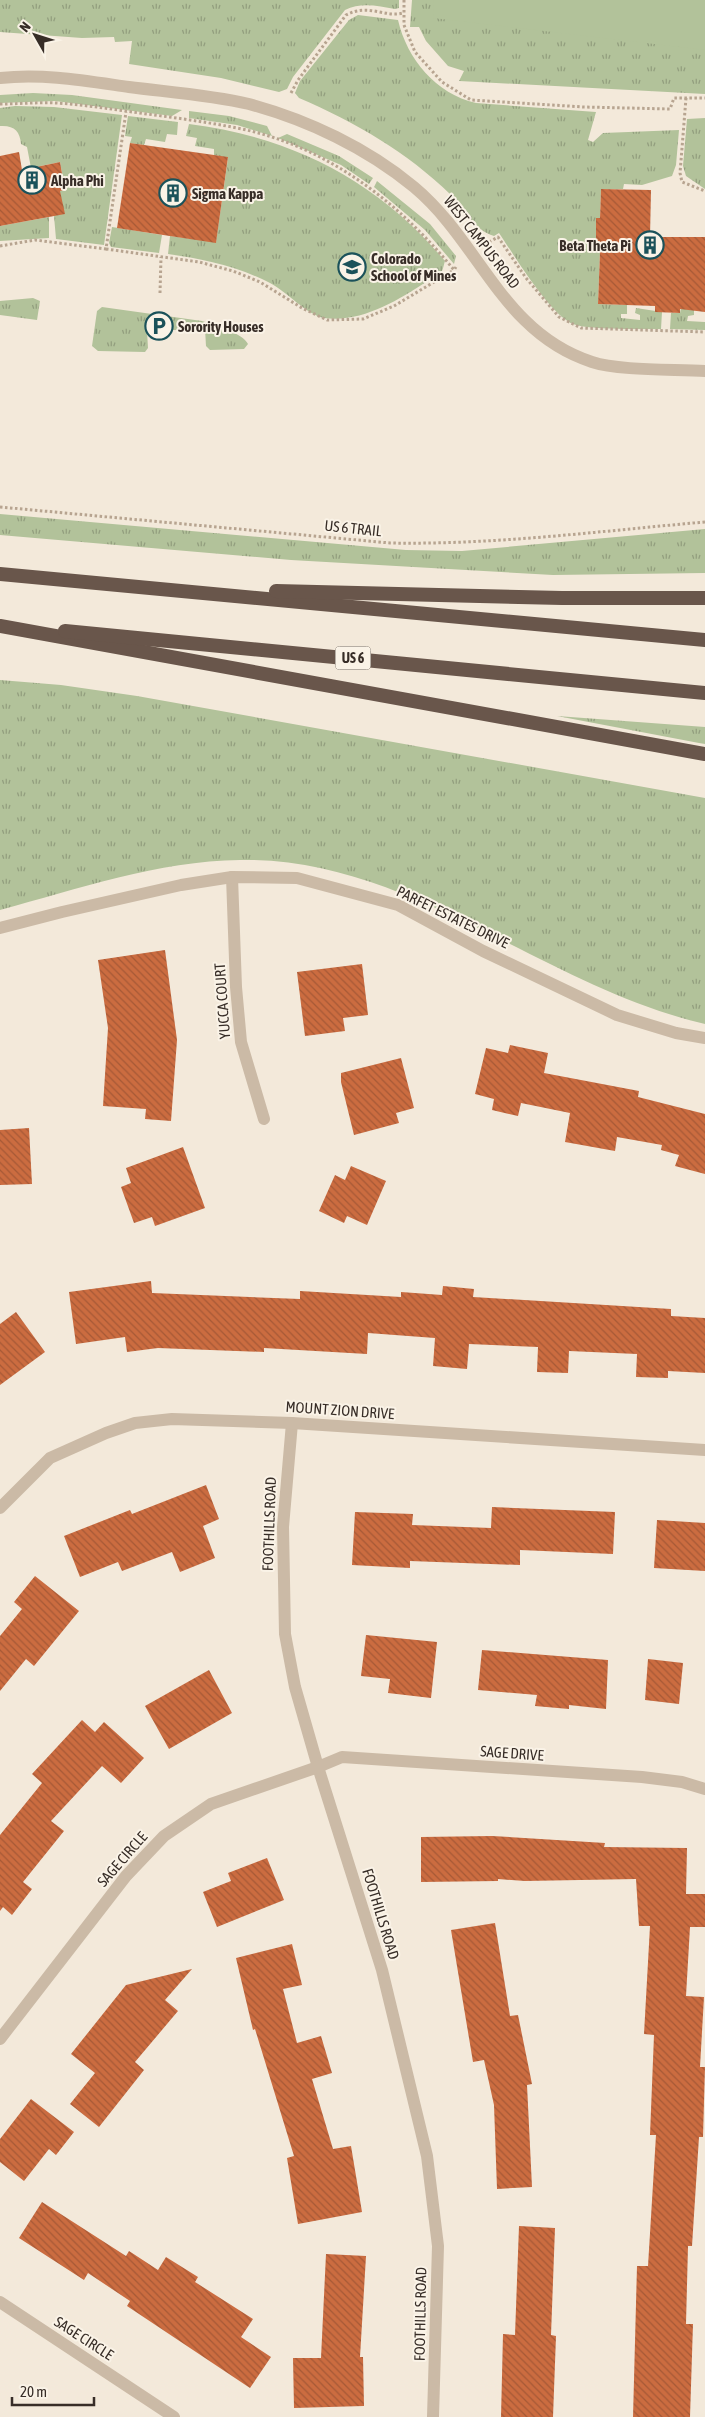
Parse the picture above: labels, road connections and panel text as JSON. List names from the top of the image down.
{
  "streets": {
    "highway": ["US 6"],
    "street": [
      "WEST CAMPUS ROAD",
      "PARFET ESTATES DRIVE",
      "YUCCA COURT",
      "MOUNT ZION DRIVE",
      "FOOTHILLS ROAD",
      "SAGE DRIVE",
      "SAGE CIRCLE"
    ],
    "path": ["US 6 TRAIL"]
  },
  "crossings": [
    ["PARFET ESTATES DRIVE", "YUCCA COURT"],
    ["MOUNT ZION DRIVE", "FOOTHILLS ROAD"],
    ["FOOTHILLS ROAD", "SAGE DRIVE"],
    ["FOOTHILLS ROAD", "SAGE CIRCLE"],
    ["SAGE DRIVE", "SAGE CIRCLE"]
  ],
  "places": {
    "building": ["Alpha Phi", "Sigma Kappa", "Beta Theta Pi"],
    "school or university": ["Colorado School of Mines"],
    "parking": ["Sorority Houses"]
  },
  "scale_bar": "20 m",
  "north": "top left"
}
